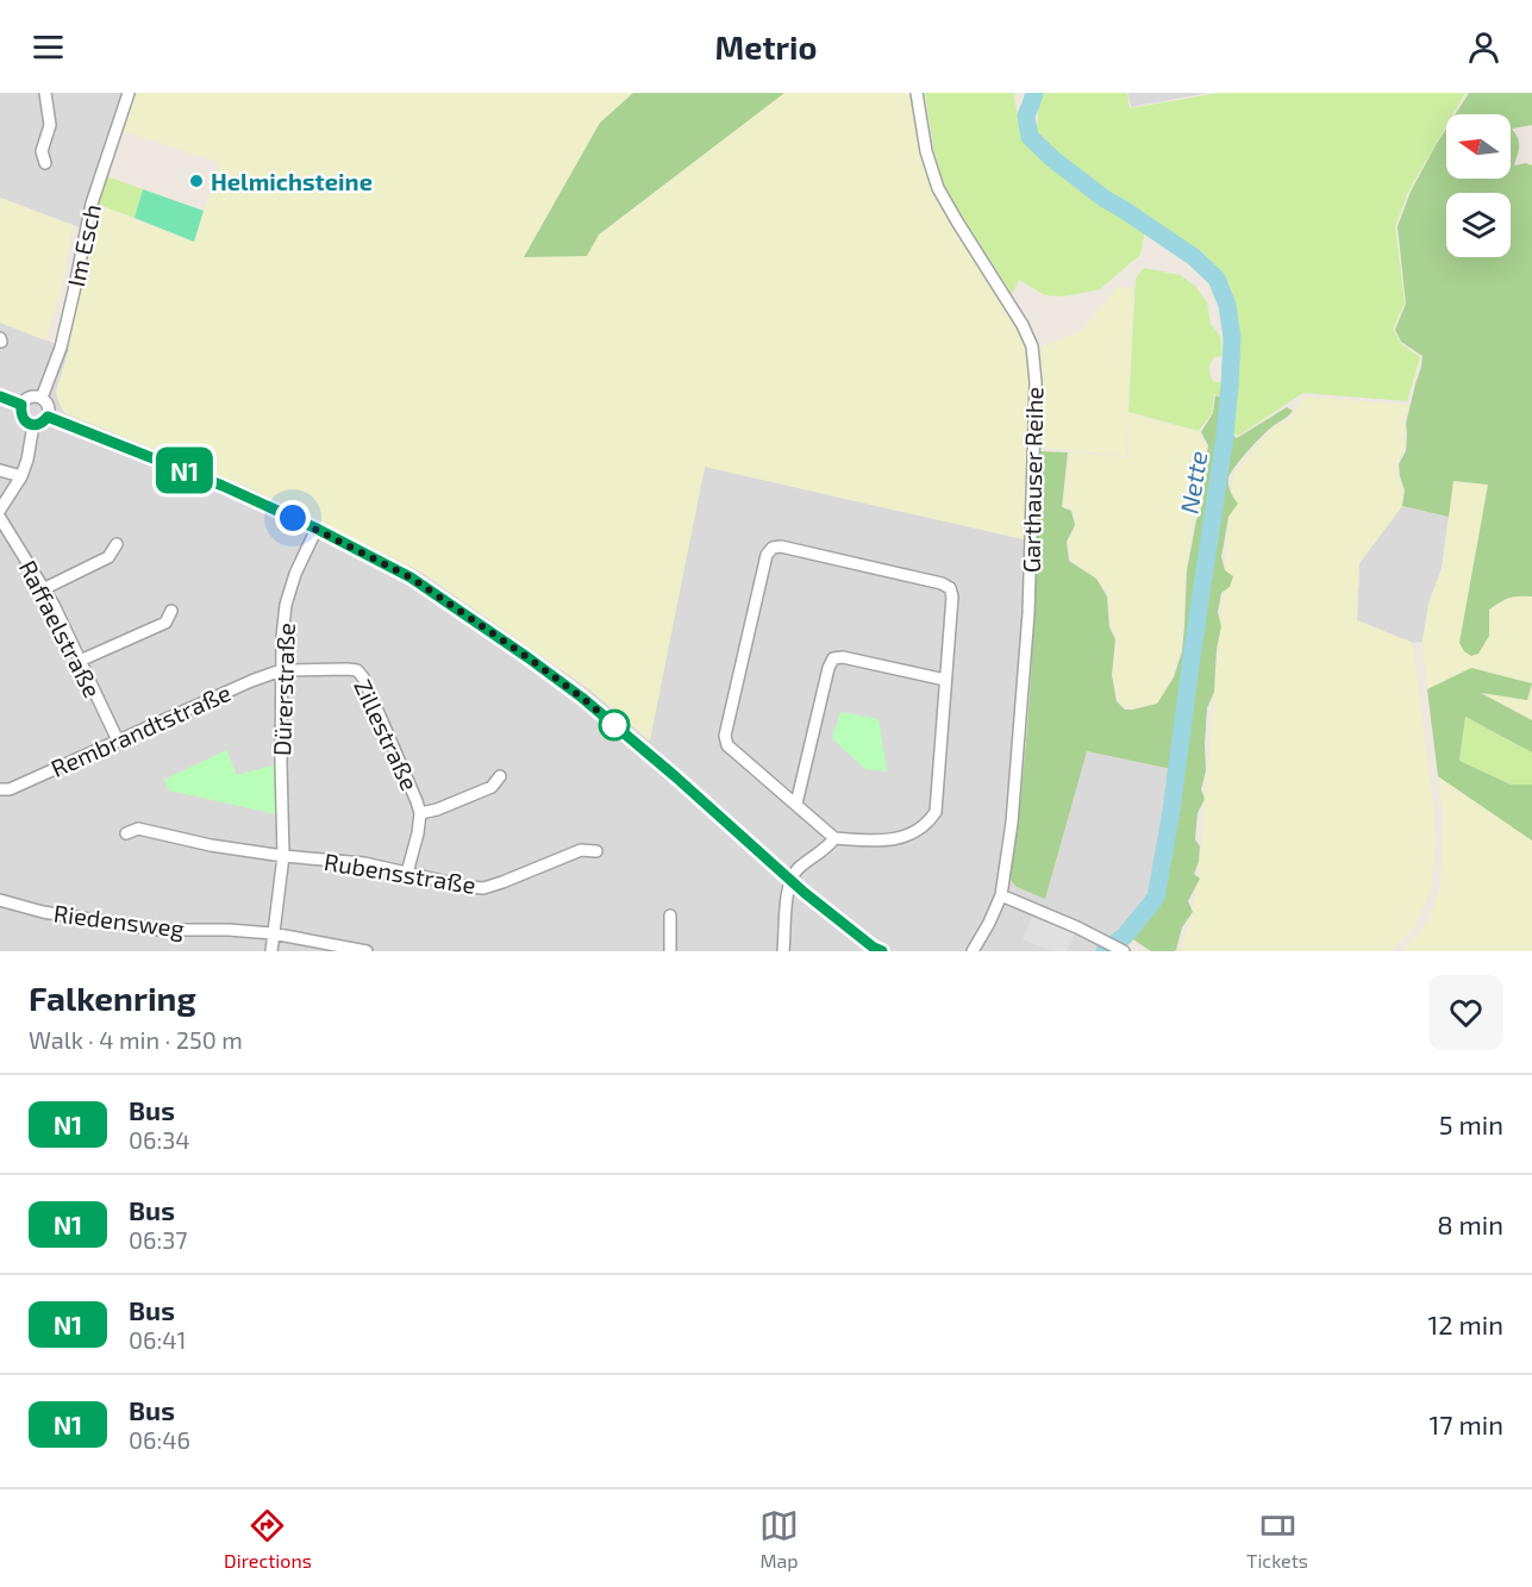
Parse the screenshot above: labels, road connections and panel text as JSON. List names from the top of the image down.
{
  "streets": {
    "street": [
      "Im Esch",
      "Garthauser Reihe",
      "Raffaelstraße",
      "Dürerstraße",
      "Rembrandtstraße",
      "Zillestraße",
      "Rubensstraße",
      "Riedensweg"
    ]
  },
  "crossings": [
    ["Raffaelstraße", "Rembrandtstraße"],
    ["Dürerstraße", "Rembrandtstraße"],
    ["Dürerstraße", "Zillestraße"],
    ["Dürerstraße", "Rubensstraße"],
    ["Dürerstraße", "Riedensweg"],
    ["Rembrandtstraße", "Zillestraße"],
    ["Zillestraße", "Rubensstraße"]
  ],
  "water": ["Nette"],
  "places": ["Helmichsteine"],
  "lines": ["bus line N1"],
  "north": "left",
  "page": {
    "header": "Metrio",
    "on_map": "N1",
    "heading": ["Falkenring", "Walk · 4 min · 250 m"],
    "list": [
      {
        "mark": "N1",
        "name": "Bus",
        "note": "06:34",
        "value": "5 min"
      },
      {
        "mark": "N1",
        "name": "Bus",
        "note": "06:37",
        "value": "8 min"
      },
      {
        "mark": "N1",
        "name": "Bus",
        "note": "06:41",
        "value": "12 min"
      },
      {
        "mark": "N1",
        "name": "Bus",
        "note": "06:46",
        "value": "17 min"
      }
    ],
    "tabs": ["Directions", "Map", "Tickets"]
  }
}
